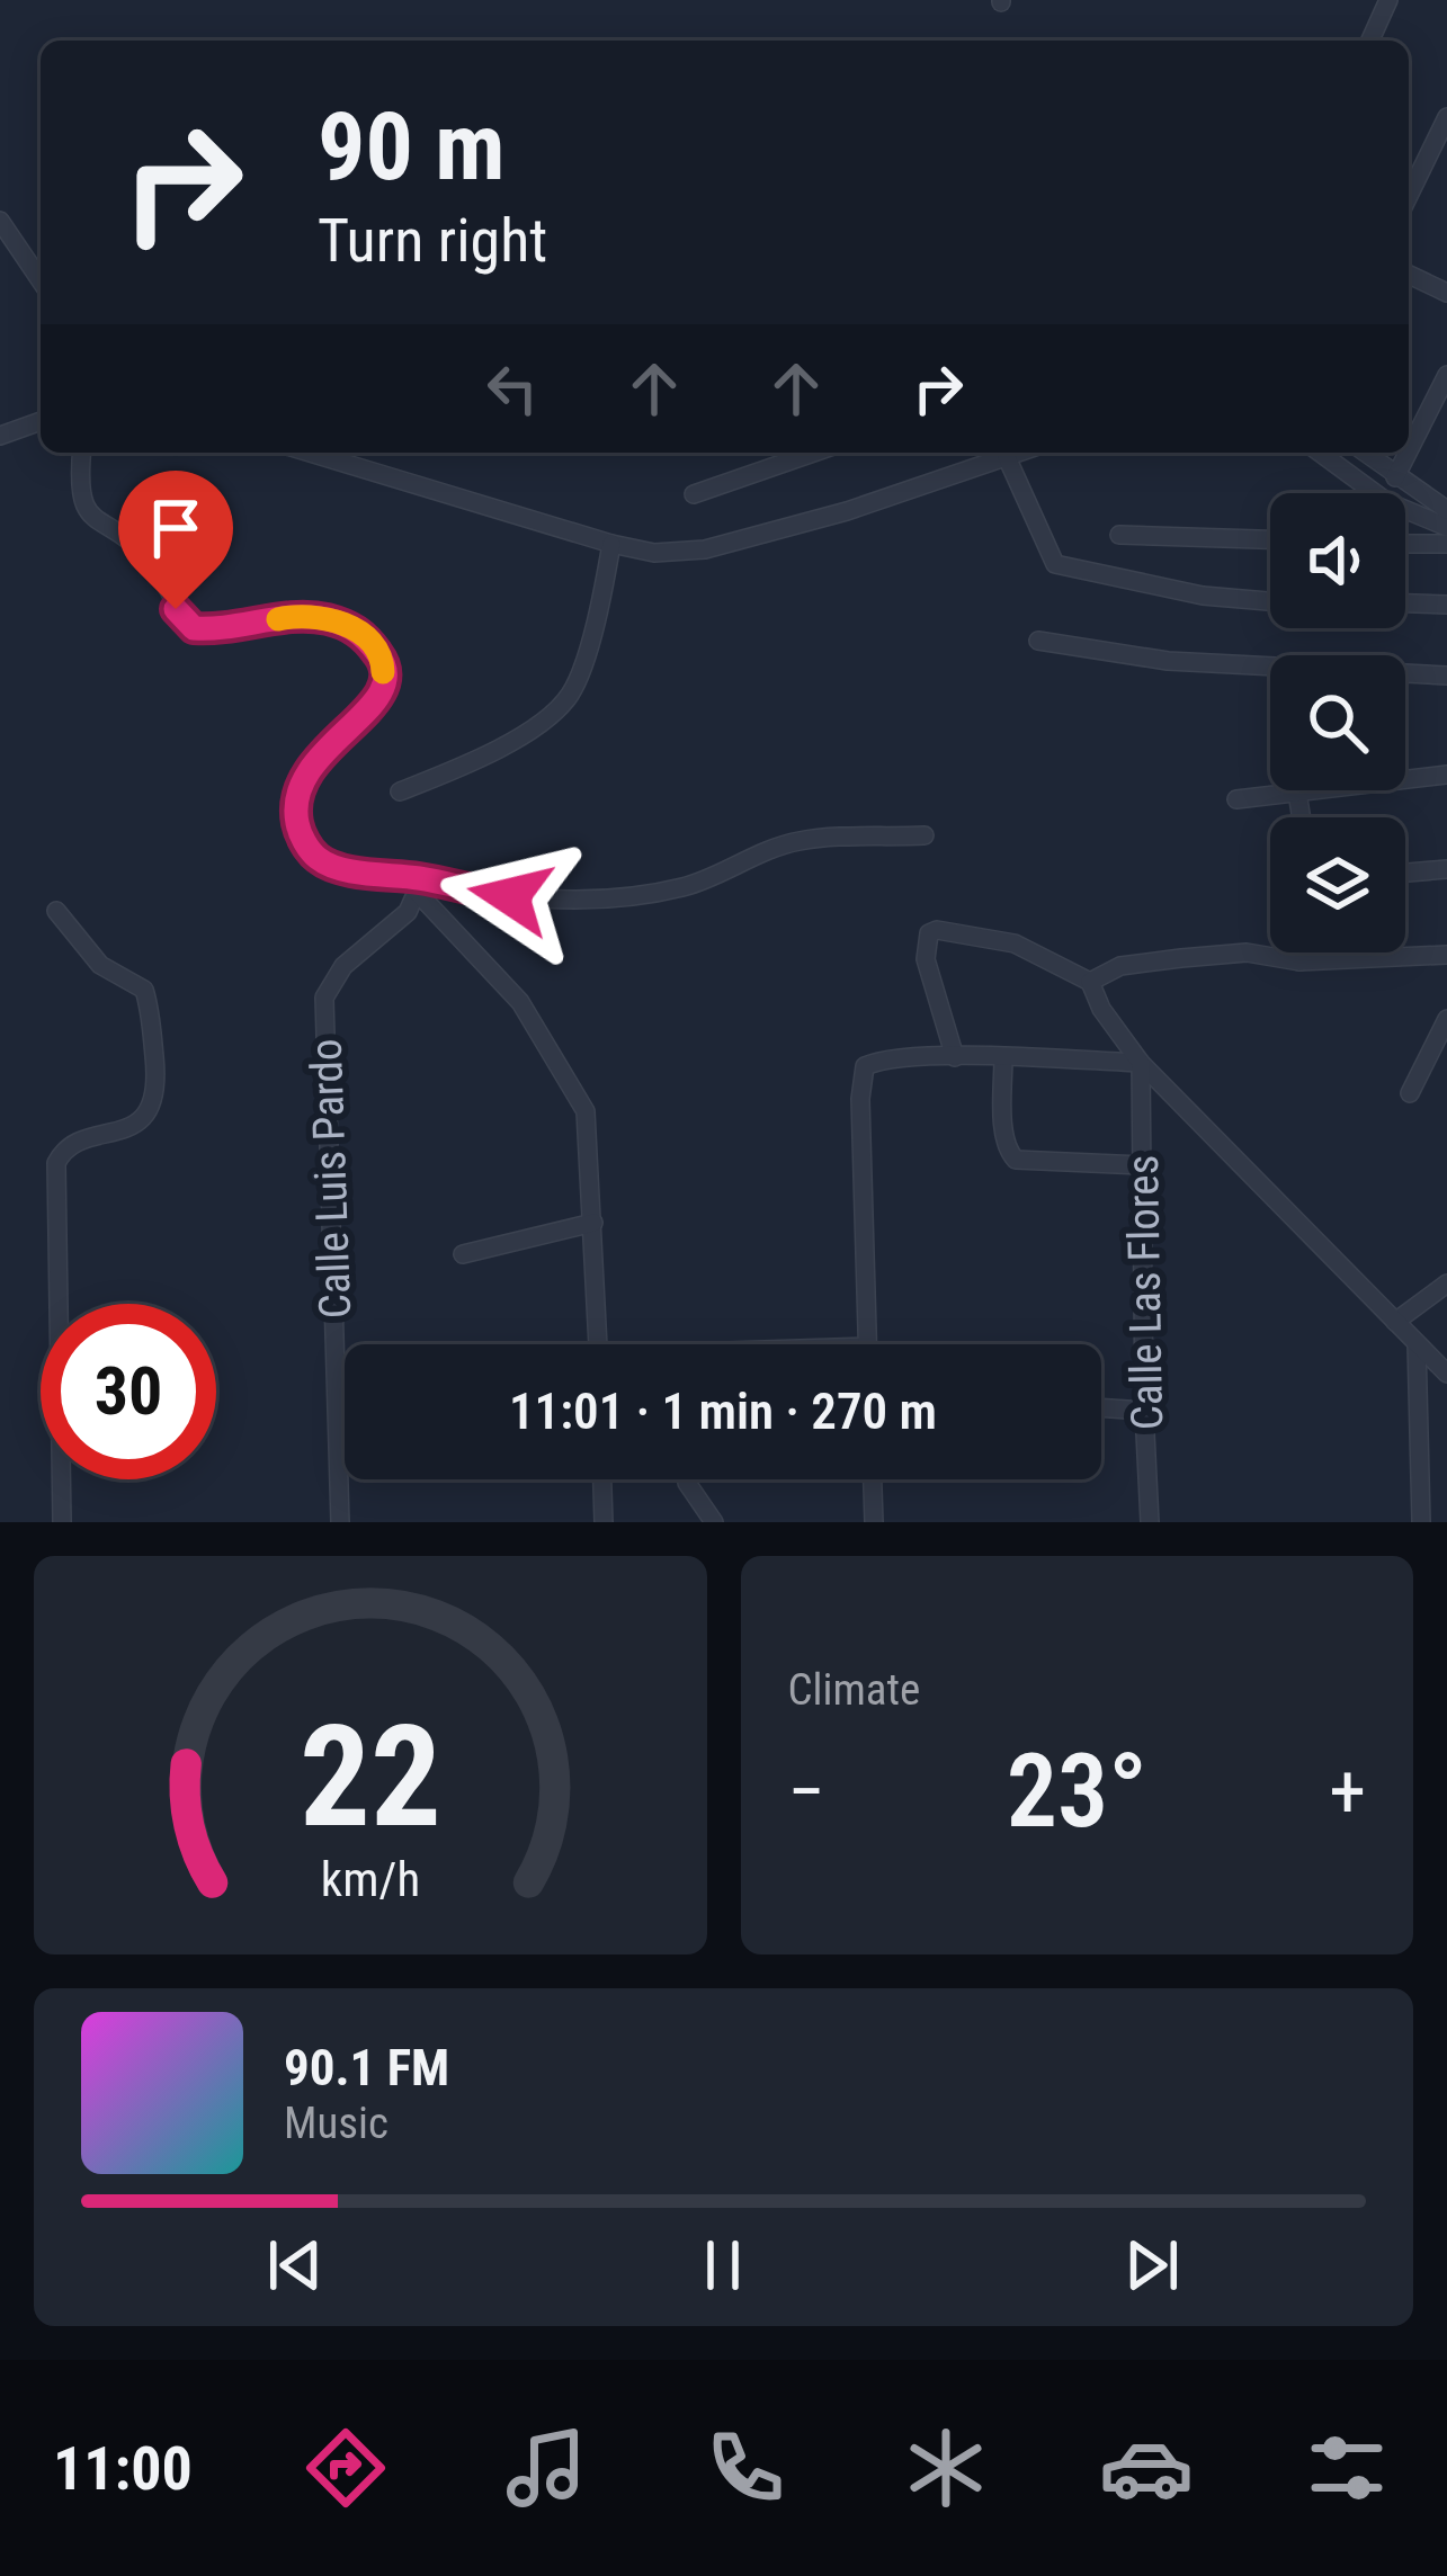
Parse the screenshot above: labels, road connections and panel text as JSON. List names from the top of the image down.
{
  "streets": {
    "street": ["Calle Luis Pardo", "Calle Las Flores"]
  },
  "page": {
    "turn": ["90 m", "Turn right"],
    "limit": "30",
    "trip": "11:01 · 1 min · 270 m",
    "tile": "Climate",
    "heat": ["−", "23°", "+"],
    "song": ["90.1 FM", "Music"],
    "tabs": "11:00",
    "gauge": ["22", "km/h"]
  }
}
